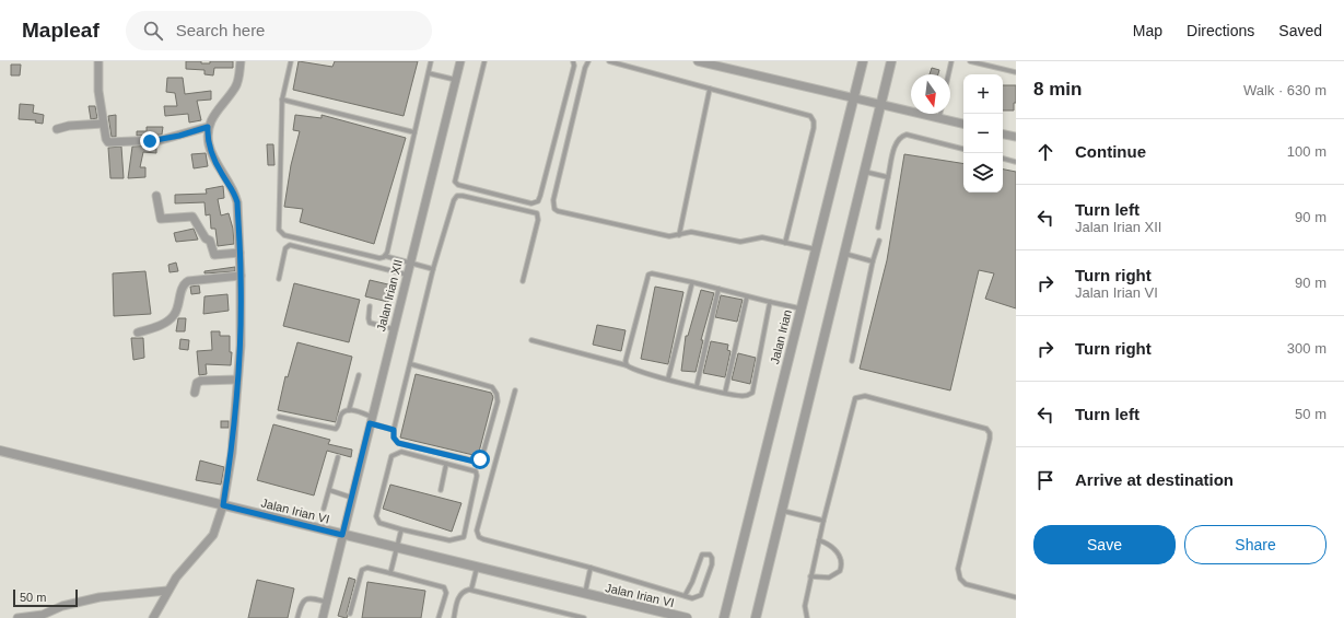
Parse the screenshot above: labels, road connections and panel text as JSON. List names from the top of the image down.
{
  "streets": {
    "street": ["Jalan Irian XII", "Jalan Irian", "Jalan Irian VI"]
  },
  "crossings": [
    ["Jalan Irian XII", "Jalan Irian VI"]
  ],
  "scale_bar": "50 m",
  "north": "bottom",
  "page": {
    "header": "Mapleaf",
    "search": "Search here",
    "nav": ["Map", "Directions", "Saved"],
    "heading": ["8 min", "Walk · 630 m"],
    "map_buttons": ["+", "−"],
    "list": [
      ["Continue", "100 m"],
      ["Turn left", "Jalan Irian XII", "90 m"],
      ["Turn right", "Jalan Irian VI", "90 m"],
      ["Turn right", "300 m"],
      ["Turn left", "50 m"],
      "Arrive at destination"
    ],
    "buttons": ["Save", "Share"],
    "scale": "50 m"
  }
}
